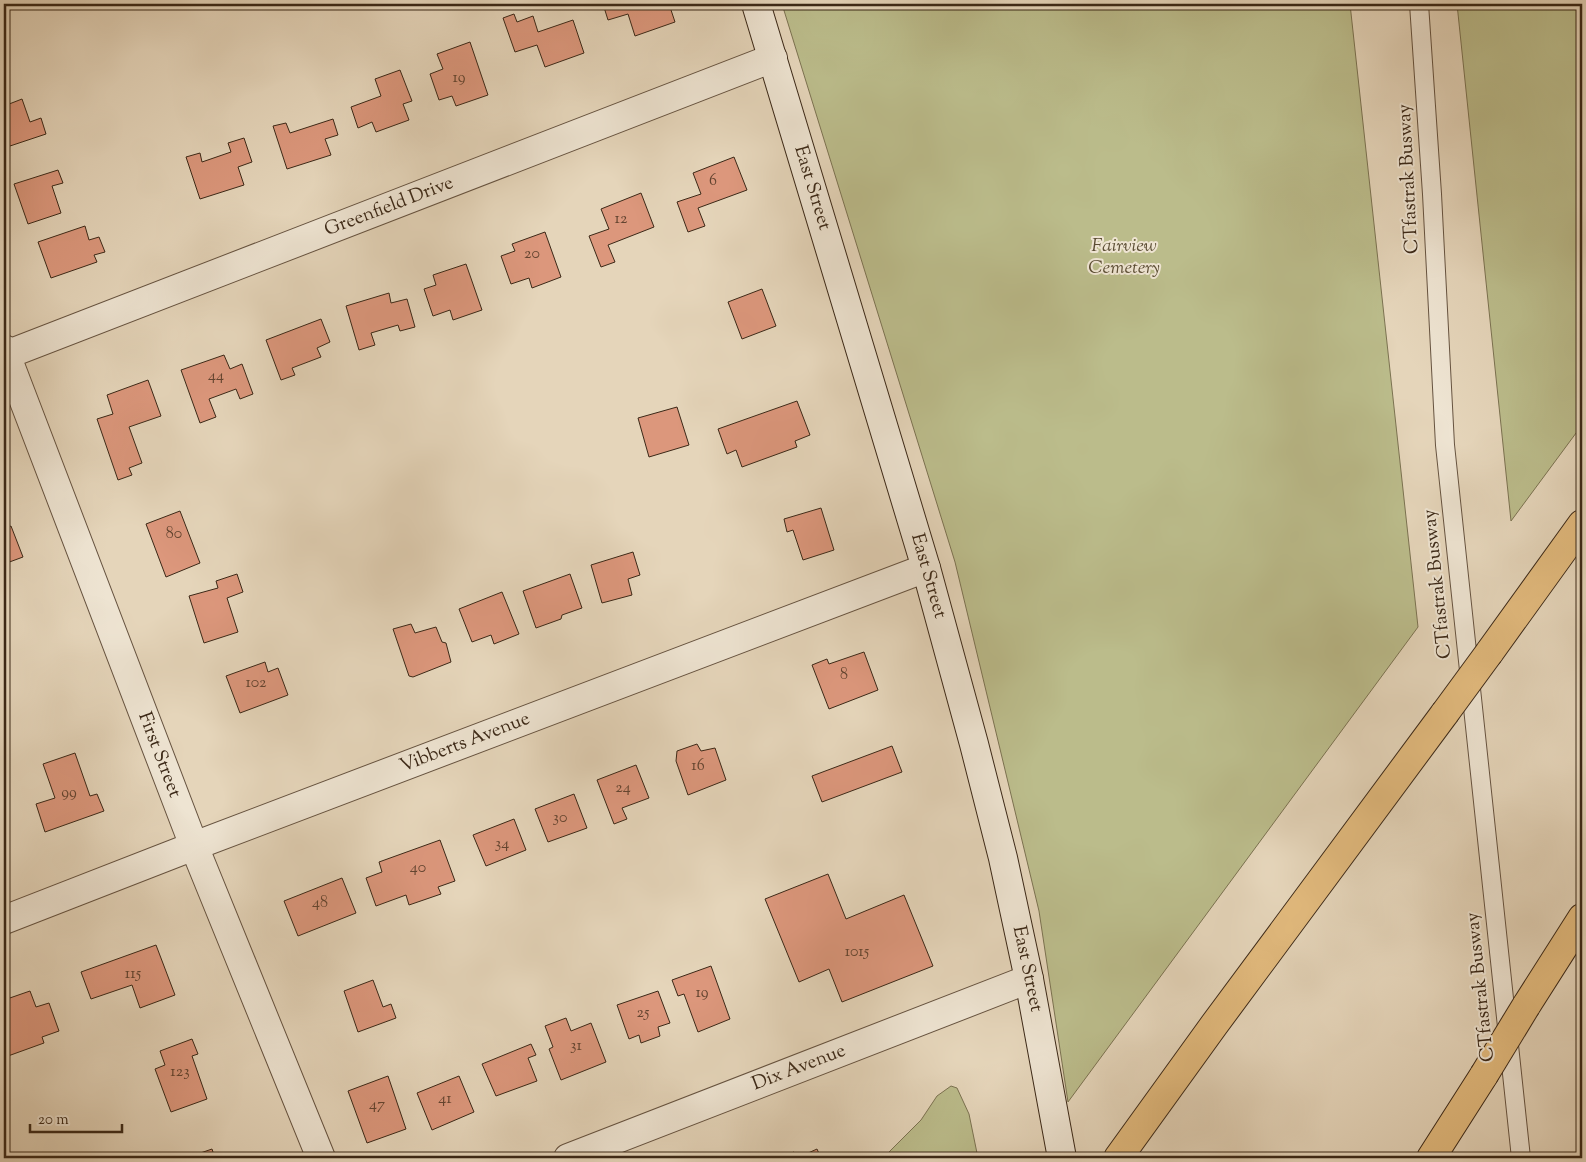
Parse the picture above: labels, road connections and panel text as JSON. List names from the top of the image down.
{
  "streets": {
    "street": [
      "East Street",
      "Greenfield Drive",
      "Vibberts Avenue",
      "First Street",
      "Dix Avenue"
    ],
    "lane": ["CTfastrak Busway"]
  },
  "crossings": [
    ["East Street", "Greenfield Drive"],
    ["East Street", "Vibberts Avenue"],
    ["East Street", "Dix Avenue"],
    ["Greenfield Drive", "First Street"],
    ["Vibberts Avenue", "First Street"]
  ],
  "parks": ["Fairview Cemetery"],
  "house_numbers": [
    "19",
    "6",
    "12",
    "20",
    "44",
    "80",
    "8",
    "102",
    "16",
    "24",
    "99",
    "30",
    "34",
    "40",
    "48",
    "1015",
    "115",
    "19",
    "25",
    "31",
    "123",
    "41",
    "47"
  ],
  "scale_bar": "20 m"
}
